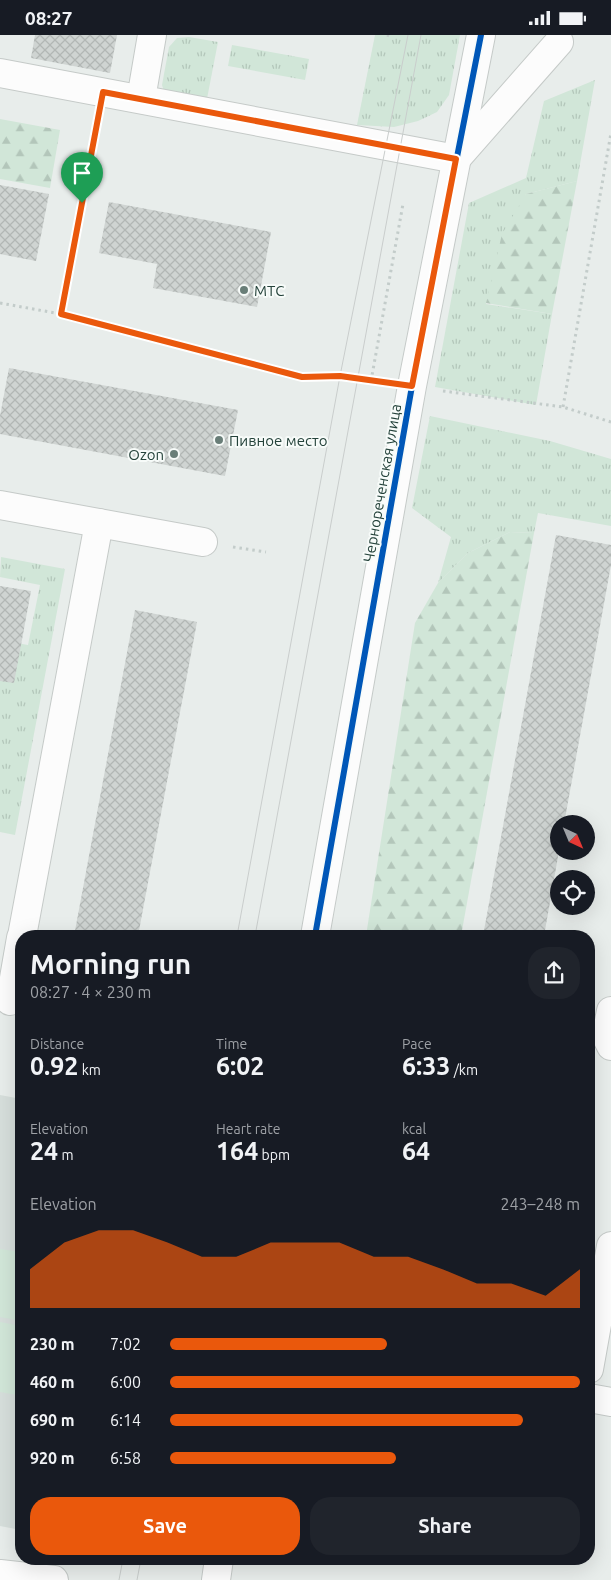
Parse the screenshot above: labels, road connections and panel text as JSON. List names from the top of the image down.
{
  "streets": {
    "street": ["Чернореченская улица"]
  },
  "places": ["МТС", "Пивное место", "Ozon"],
  "north": "bottom right",
  "page": {
    "status": "08:27",
    "heading": ["Morning run", "08:27 · 4 × 230 m"],
    "stats": [
      ["Distance", "0.92 km"],
      ["Time", "6:02"],
      ["Pace", "6:33 /km"],
      ["Elevation", "24 m"],
      ["Heart rate", "164 bpm"],
      ["kcal", "64"]
    ],
    "chart": ["Elevation", "243–248 m"],
    "list": [
      {
        "name": "230 m",
        "note": "7:02"
      },
      {
        "name": "460 m",
        "note": "6:00"
      },
      {
        "name": "690 m",
        "note": "6:14"
      },
      {
        "name": "920 m",
        "note": "6:58"
      }
    ],
    "buttons": ["Save", "Share"]
  }
}
